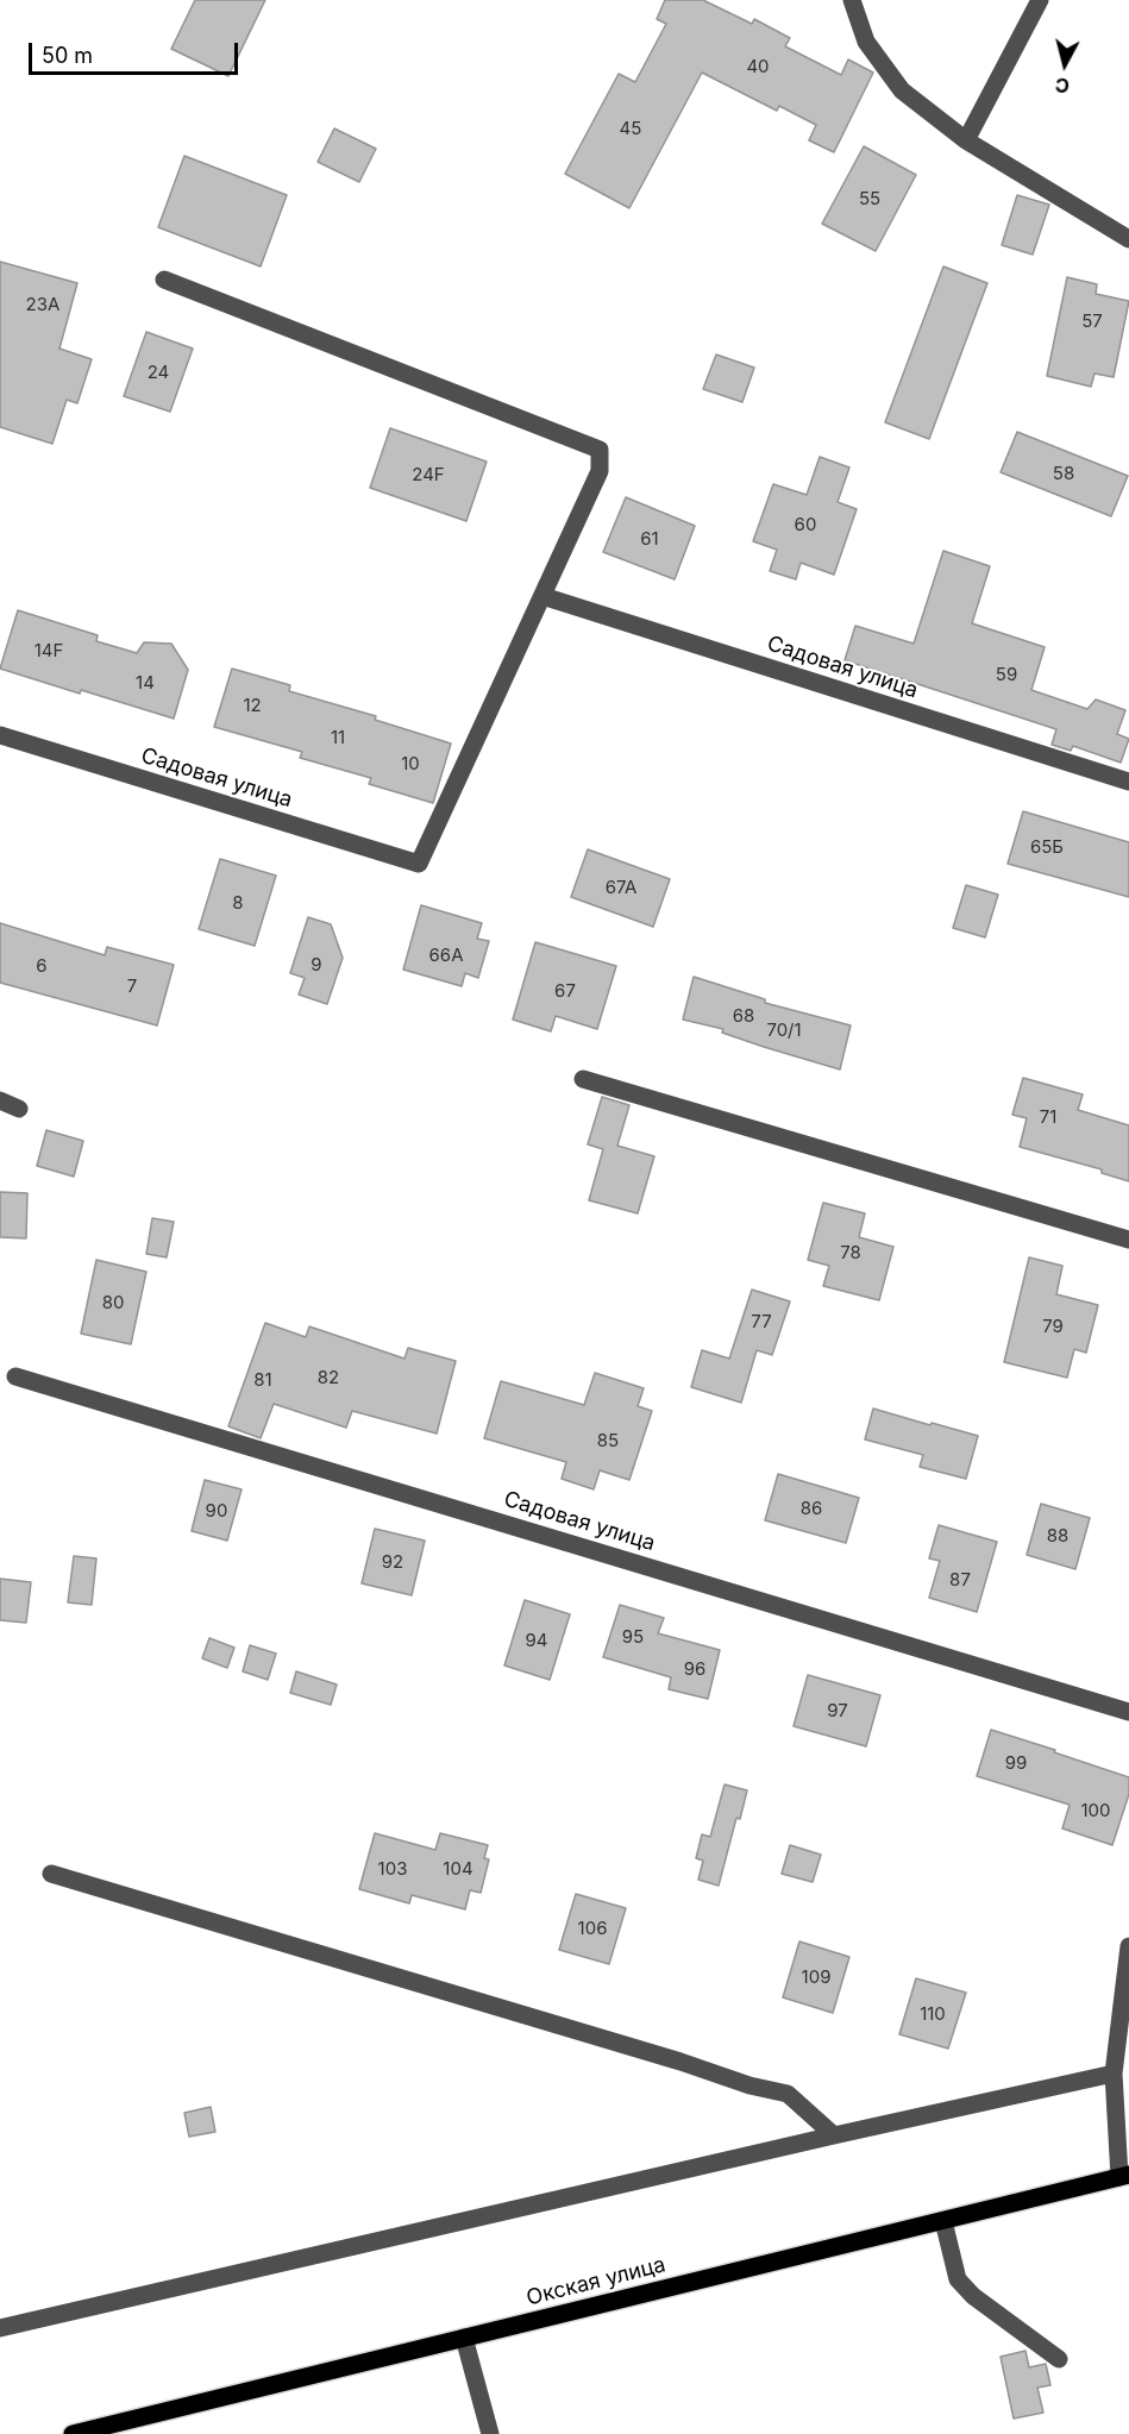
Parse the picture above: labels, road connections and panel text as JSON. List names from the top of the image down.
{
  "streets": {
    "main road": ["Окская улица"],
    "street": ["Садовая улица"]
  },
  "house_numbers": [
    "40",
    "45",
    "55",
    "23А",
    "57",
    "24",
    "58",
    "24F",
    "60",
    "61",
    "14F",
    "59",
    "14",
    "12",
    "11",
    "10",
    "65Б",
    "67А",
    "8",
    "66А",
    "9",
    "6",
    "7",
    "67",
    "68",
    "70/1",
    "71",
    "78",
    "80",
    "77",
    "79",
    "82",
    "81",
    "85",
    "86",
    "90",
    "88",
    "92",
    "87",
    "95",
    "94",
    "96",
    "97",
    "99",
    "100",
    "103",
    "104",
    "106",
    "109",
    "110"
  ],
  "scale_bar": "50 m",
  "north": "bottom"
}
